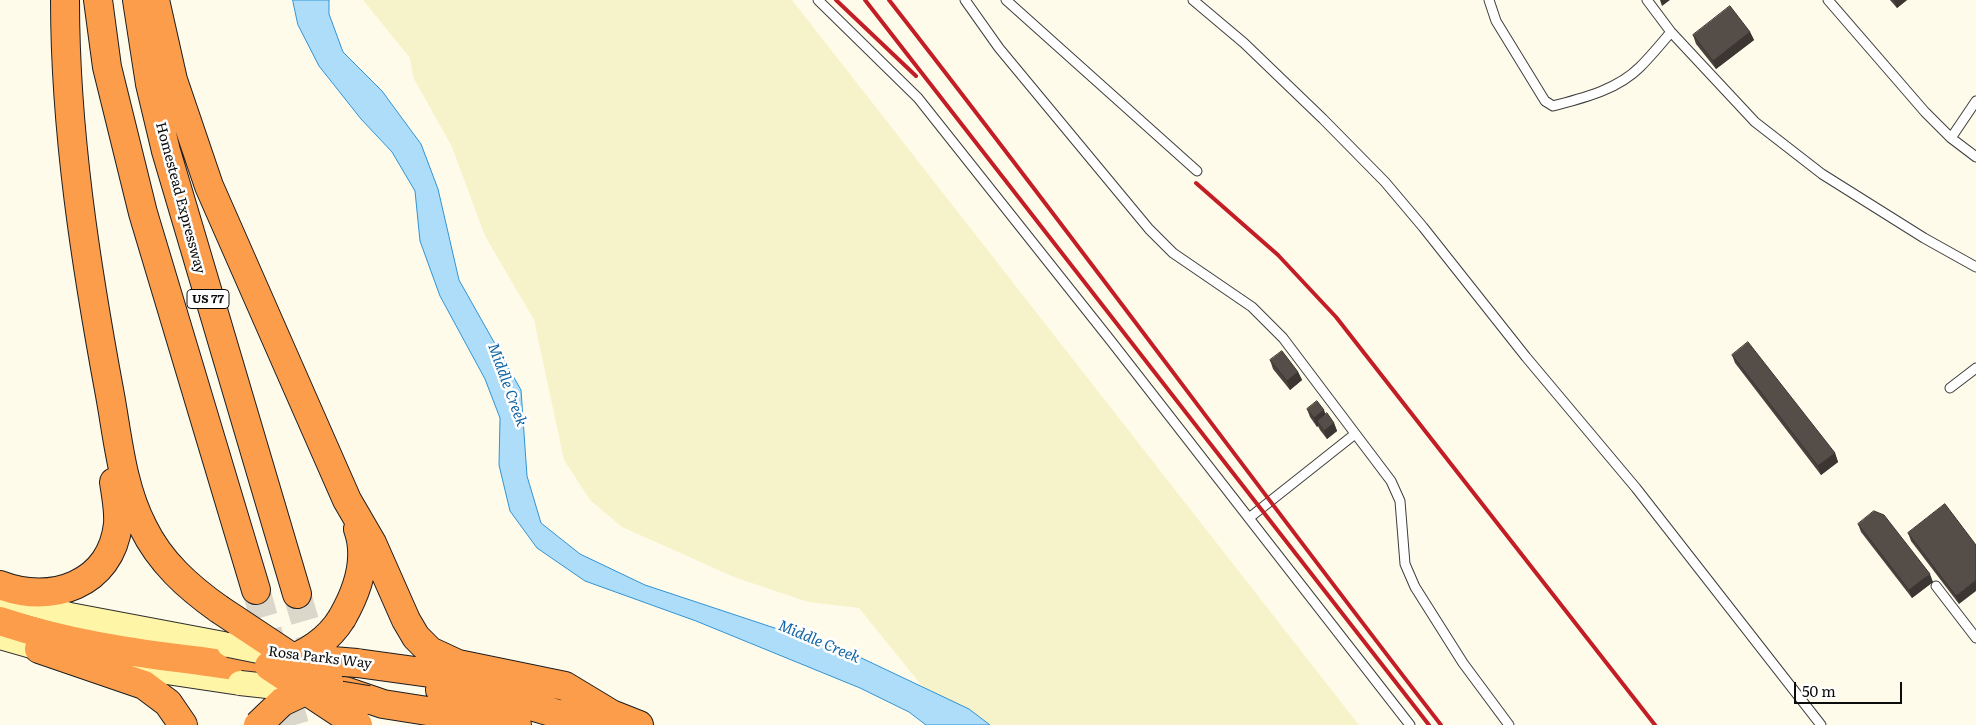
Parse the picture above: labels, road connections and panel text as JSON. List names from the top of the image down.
{
  "streets": {
    "highway": ["Homestead Expressway", "US 77", "Rosa Parks Way"]
  },
  "water": ["Middle Creek"],
  "scale_bar": "50 m"
}
